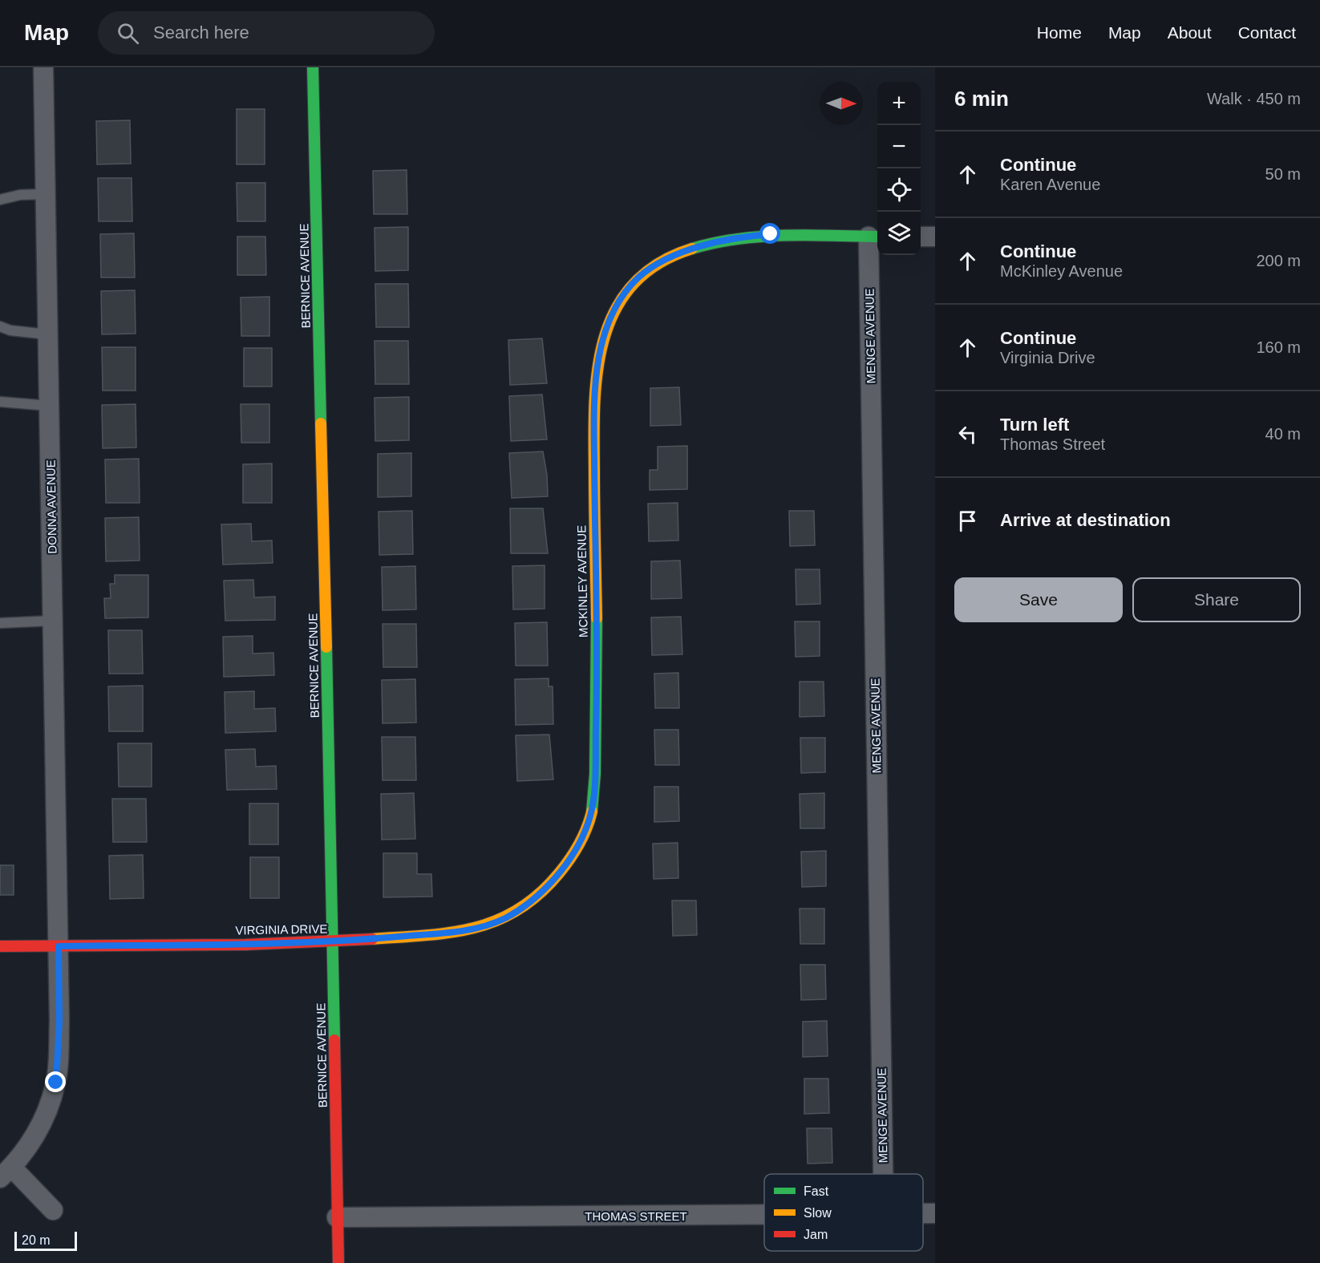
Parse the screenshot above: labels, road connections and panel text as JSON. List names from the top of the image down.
{
  "streets": {
    "street": [
      "BERNICE AVENUE",
      "MENGE AVENUE",
      "DONNA AVENUE",
      "MCKINLEY AVENUE",
      "VIRGINIA DRIVE",
      "THOMAS STREET"
    ]
  },
  "crossings": [
    ["BERNICE AVENUE", "VIRGINIA DRIVE"],
    ["BERNICE AVENUE", "THOMAS STREET"],
    ["MENGE AVENUE", "MCKINLEY AVENUE"],
    ["DONNA AVENUE", "VIRGINIA DRIVE"],
    ["MCKINLEY AVENUE", "VIRGINIA DRIVE"]
  ],
  "legend": ["Fast", "Slow", "Jam"],
  "scale_bar": "20 m",
  "north": "right",
  "page": {
    "header": "Map",
    "search": "Search here",
    "nav": [
      "Home",
      "Map",
      "About",
      "Contact"
    ],
    "heading": ["6 min", "Walk · 450 m"],
    "map_buttons": ["+", "−"],
    "list": [
      ["Continue", "Karen Avenue", "50 m"],
      ["Continue", "McKinley Avenue", "200 m"],
      ["Continue", "Virginia Drive", "160 m"],
      ["Turn left", "Thomas Street", "40 m"],
      "Arrive at destination"
    ],
    "buttons": ["Save", "Share"],
    "scale": "20 m"
  }
}
